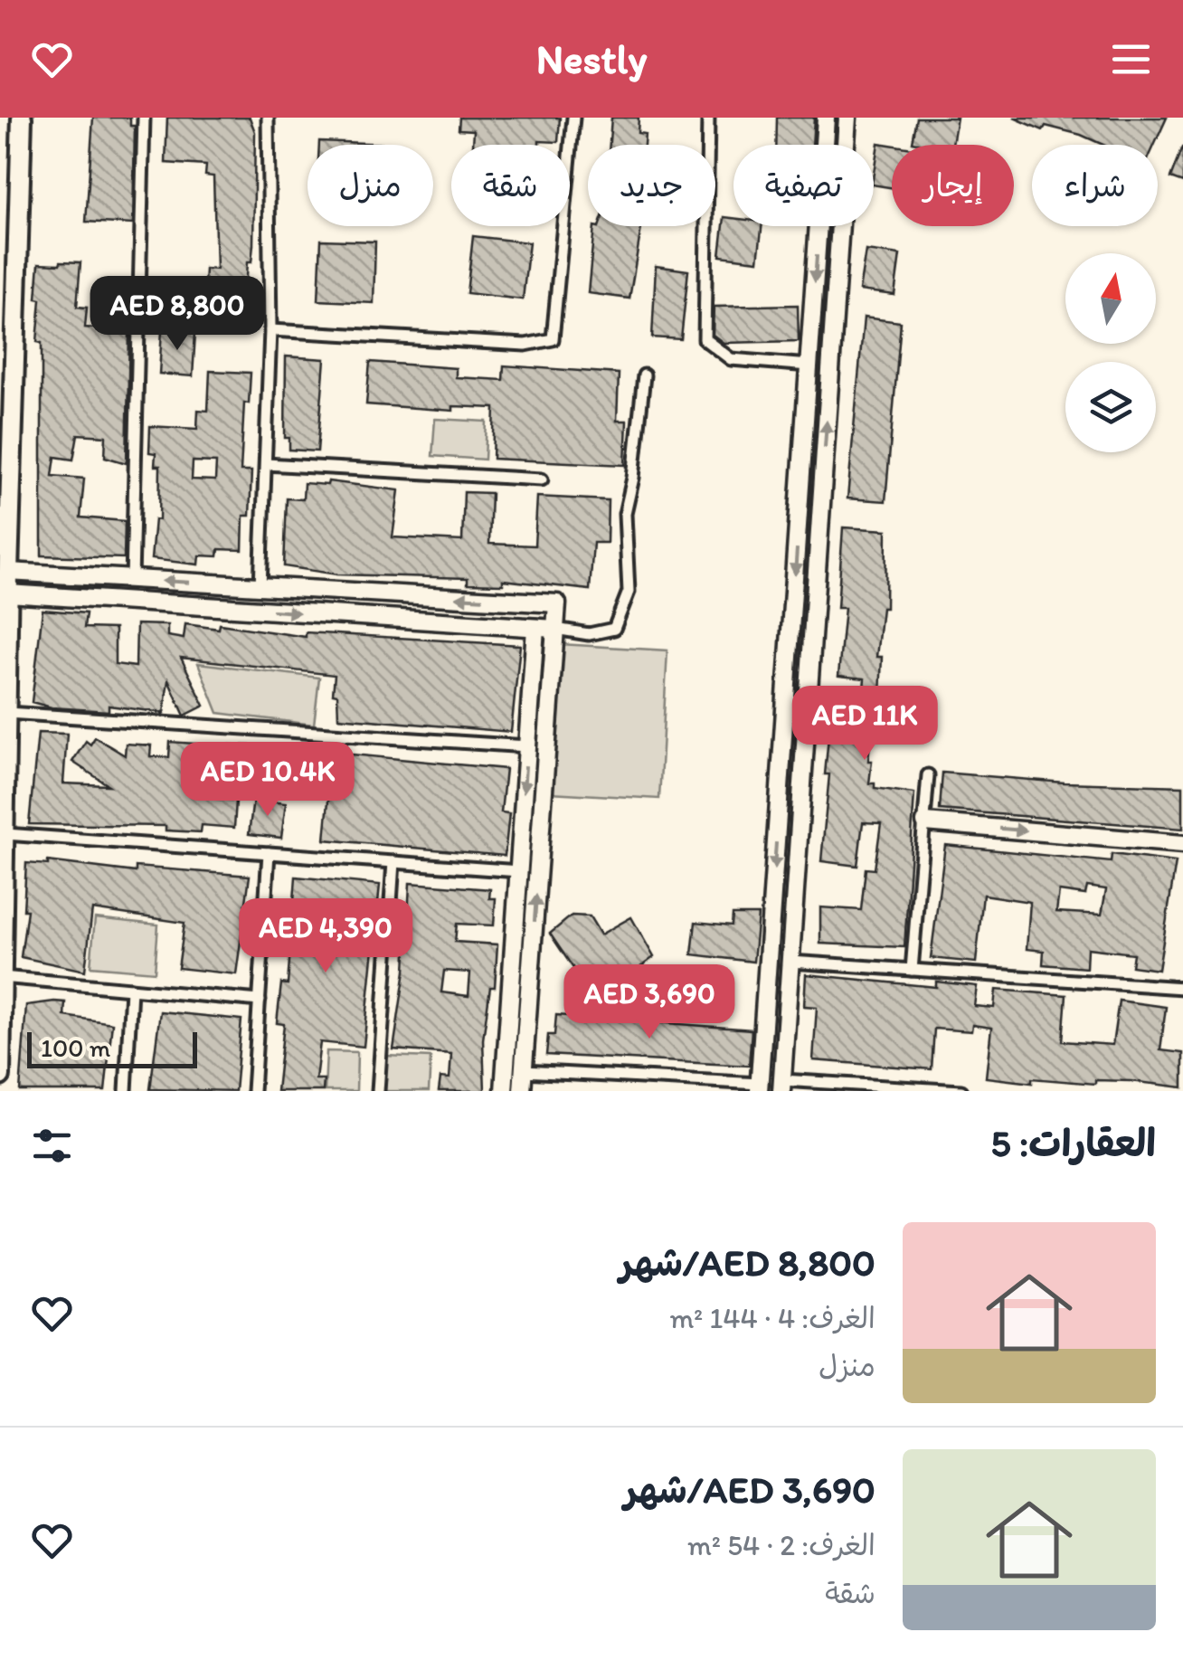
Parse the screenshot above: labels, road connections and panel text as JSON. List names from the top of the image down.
{
  "scale_bar": "100 m",
  "north": "top",
  "page": {
    "header": "Nestly",
    "chip": [
      "شراء",
      "إيجار",
      "تصفية",
      "جديد",
      "شقة",
      "منزل"
    ],
    "price": [
      "AED 8,800",
      "AED 11K",
      "AED 10.4K",
      "AED 4,390",
      "AED 3,690"
    ],
    "scale": "100 m",
    "heading": "العقارات: 5",
    "list": [
      {
        "name": "AED 8,800/شهر",
        "note": "الغرف: 4 · 144 m² · منزل"
      },
      {
        "name": "AED 3,690/شهر",
        "note": "الغرف: 2 · 54 m² · شقة"
      }
    ]
  }
}
